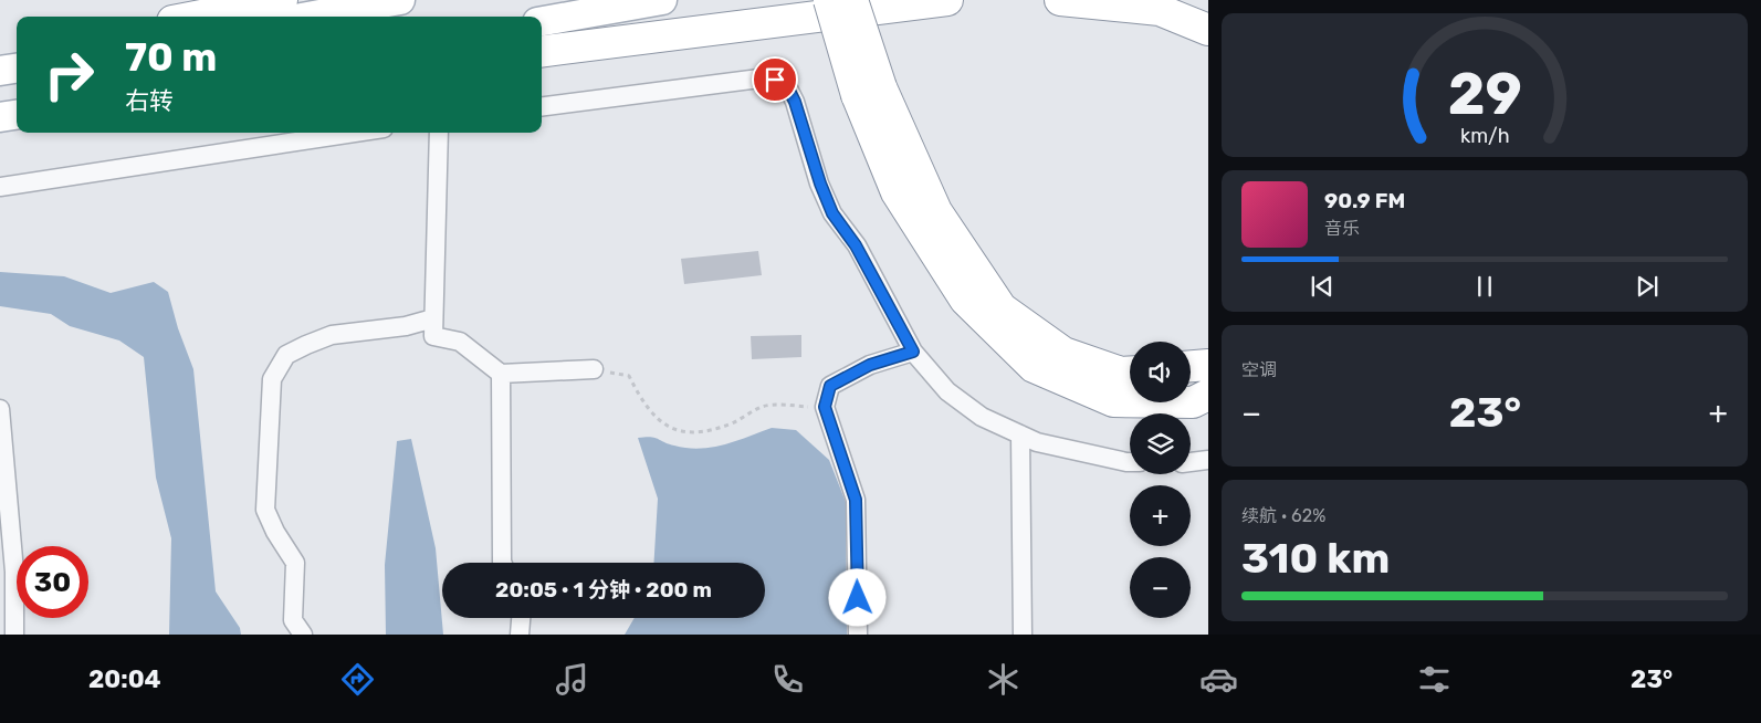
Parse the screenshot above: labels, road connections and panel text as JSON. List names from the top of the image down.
{
  "page": {
    "turn": ["70 m", "右转"],
    "song": ["90.9 FM", "音乐"],
    "tile": [
      "空调",
      ["续航 · 62%", "310 km"]
    ],
    "map_buttons": ["+", "−"],
    "heat": ["−", "23°", "+"],
    "limit": "30",
    "trip": "20:05 · 1 分钟 · 200 m",
    "tabs": ["20:04", "23°"],
    "gauge": ["29", "km/h"]
  }
}
